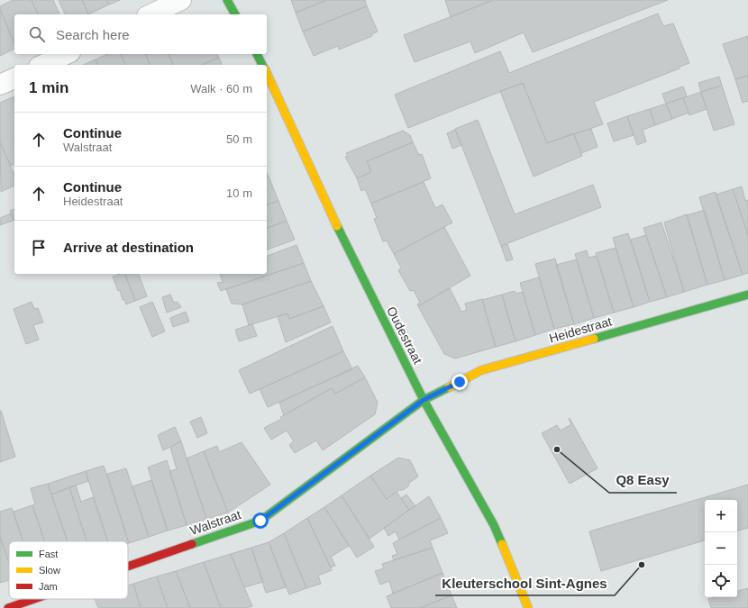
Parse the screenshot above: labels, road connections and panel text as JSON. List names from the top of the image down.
{
  "streets": {
    "street": ["Heidestraat", "Oudestraat", "Walstraat"]
  },
  "crossings": [
    ["Heidestraat", "Oudestraat"],
    ["Heidestraat", "Walstraat"],
    ["Oudestraat", "Walstraat"]
  ],
  "places": ["Q8 Easy", "Kleuterschool Sint-Agnes"],
  "legend": ["Fast", "Slow", "Jam"],
  "page": {
    "search": "Search here",
    "heading": ["1 min", "Walk · 60 m"],
    "list": [
      ["Continue", "Walstraat", "50 m"],
      ["Continue", "Heidestraat", "10 m"],
      "Arrive at destination"
    ],
    "map_buttons": ["+", "−"]
  }
}
